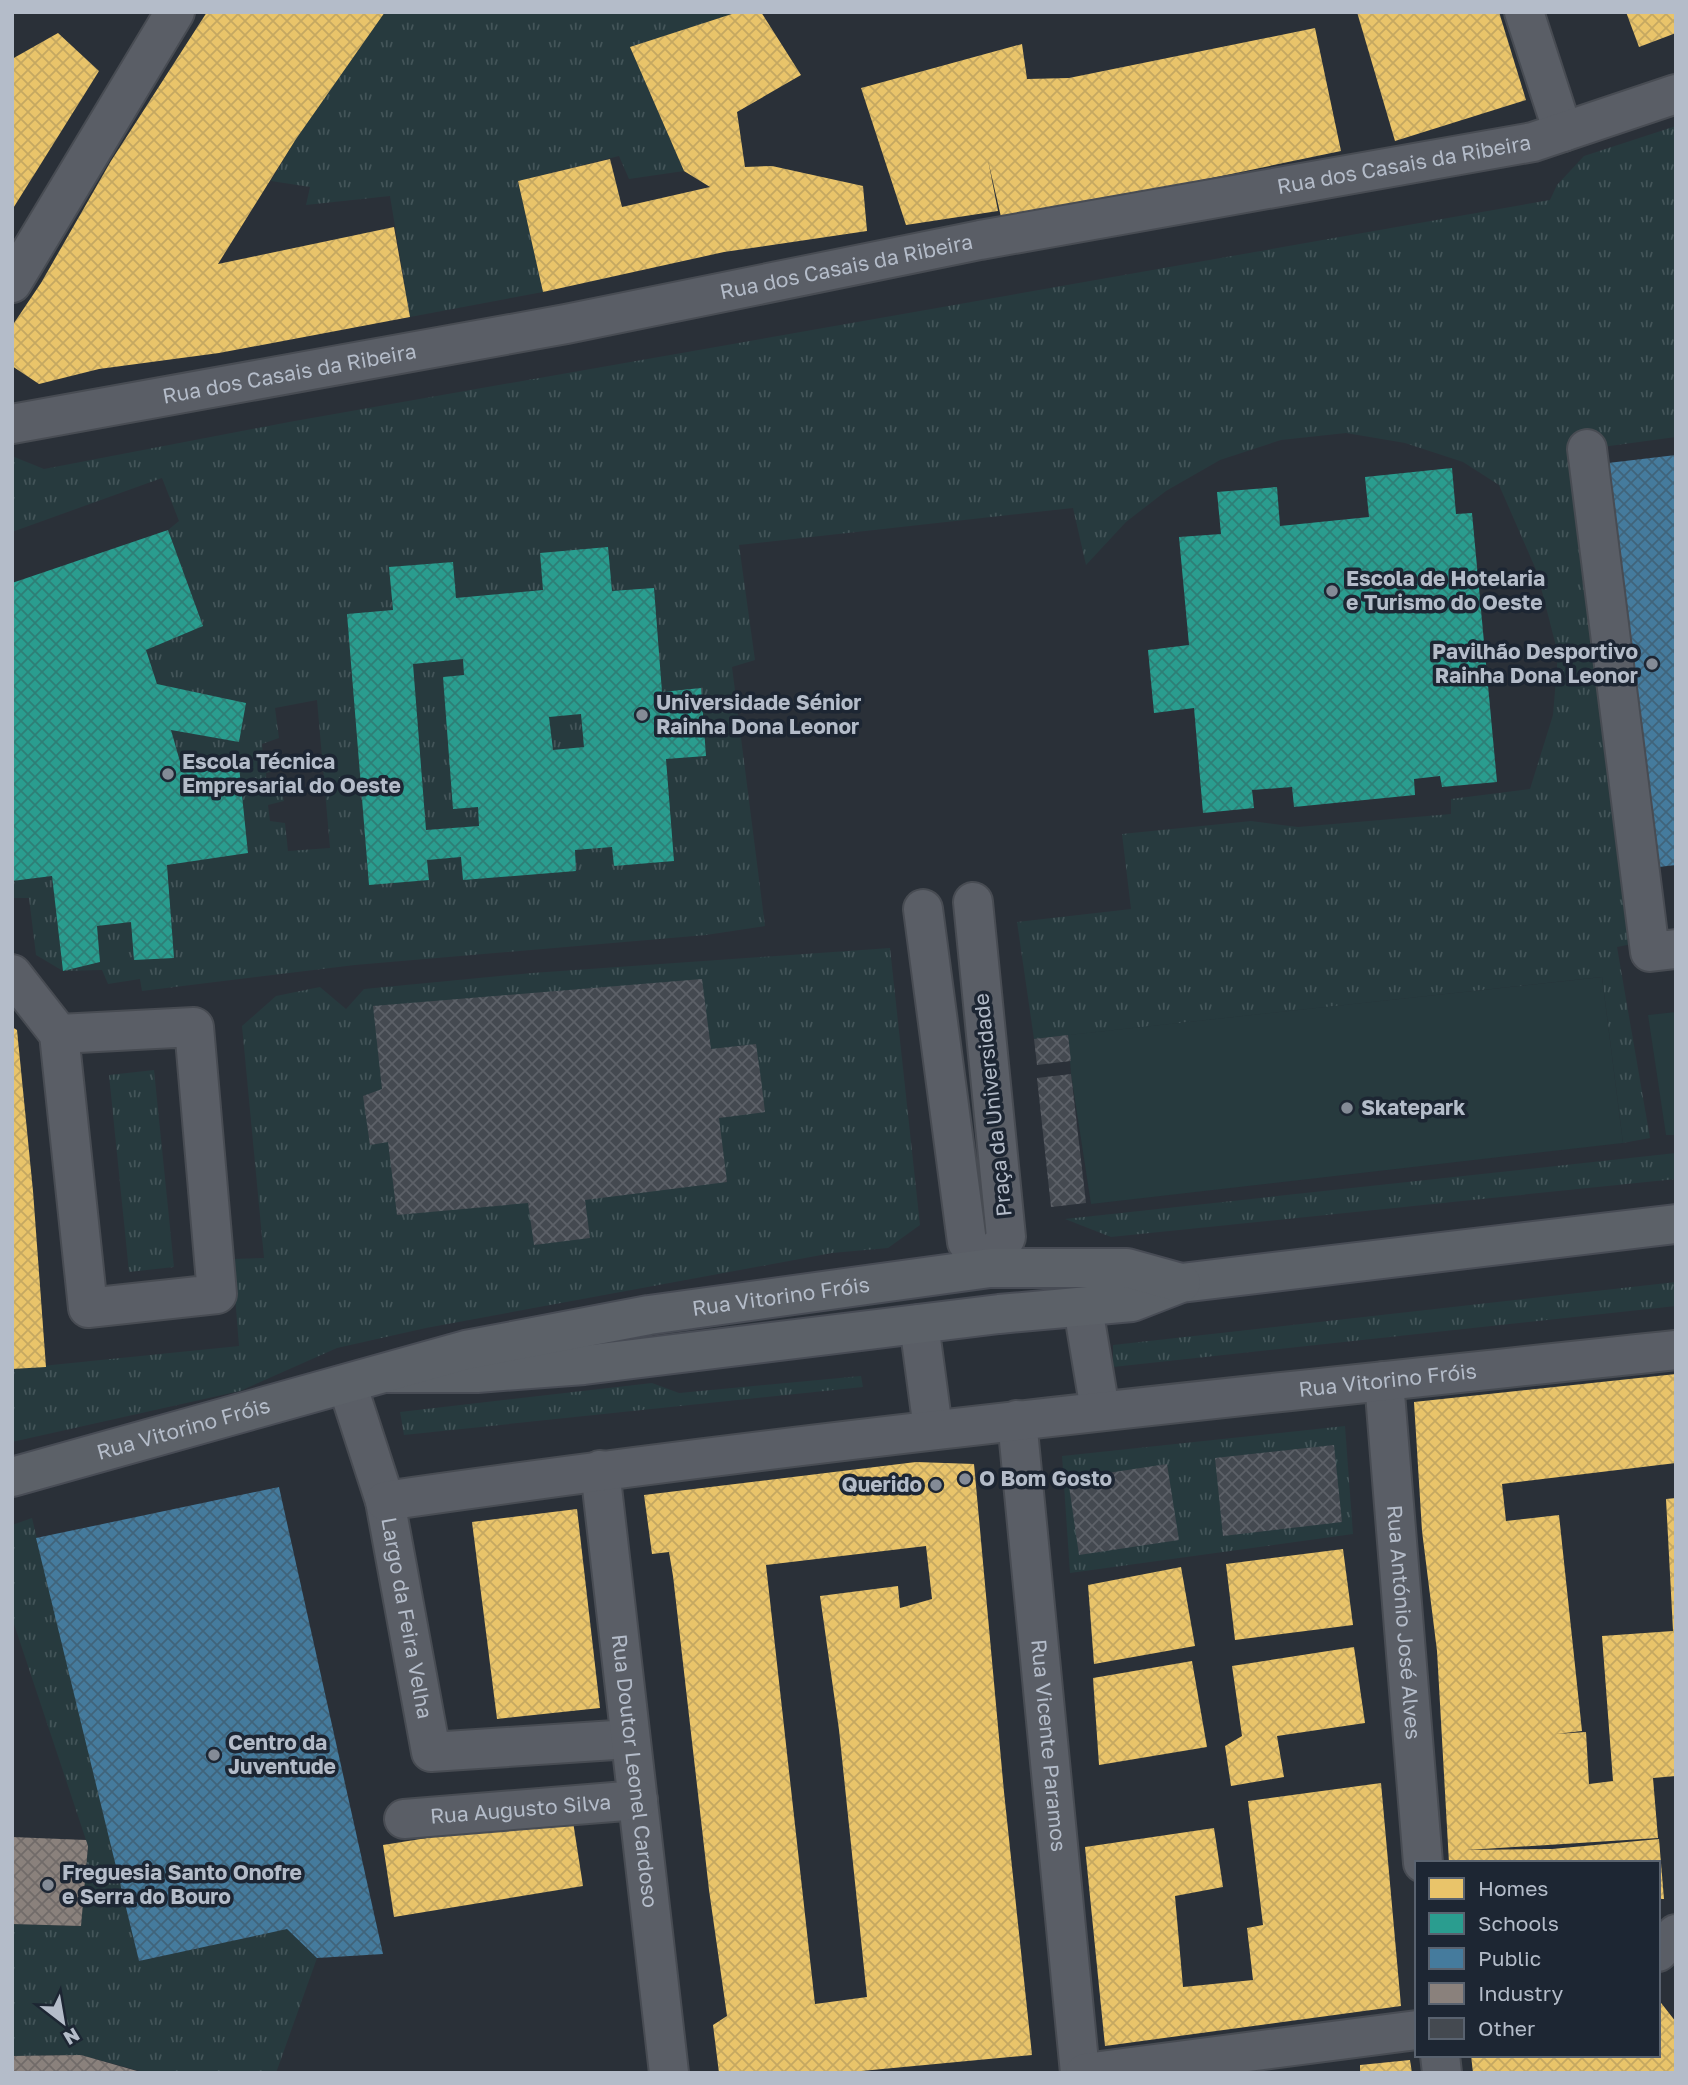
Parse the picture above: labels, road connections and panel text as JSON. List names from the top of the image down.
{
  "streets": {
    "main road": ["Rua Vitorino Fróis"],
    "street": [
      "Rua dos Casais da Ribeira",
      "Praça da Universidade",
      "Largo da Feira Velha",
      "Rua António José Alves",
      "Rua Vicente Paramos",
      "Rua Doutor Leonel Cardoso",
      "Rua Augusto Silva"
    ]
  },
  "crossings": [
    ["Praça da Universidade", "Rua Vitorino Fróis"],
    ["Rua Vitorino Fróis", "Largo da Feira Velha"],
    ["Rua Vitorino Fróis", "Rua António José Alves"],
    ["Rua Vitorino Fróis", "Rua Vicente Paramos"],
    ["Rua Vitorino Fróis", "Rua Doutor Leonel Cardoso"],
    ["Largo da Feira Velha", "Rua Doutor Leonel Cardoso"],
    ["Rua Doutor Leonel Cardoso", "Rua Augusto Silva"]
  ],
  "places": [
    "Escola de Hotelaria e Turismo do Oeste",
    "Pavilhão Desportivo Rainha Dona Leonor",
    "Universidade Sénior Rainha Dona Leonor",
    "Escola Técnica Empresarial do Oeste",
    "Skatepark",
    "O Bom Gosto",
    "Querido",
    "Centro da Juventude",
    "Freguesia Santo Onofre e Serra do Bouro"
  ],
  "legend": [
    "Homes",
    "Schools",
    "Public",
    "Industry",
    "Other"
  ],
  "north": "bottom right"
}
